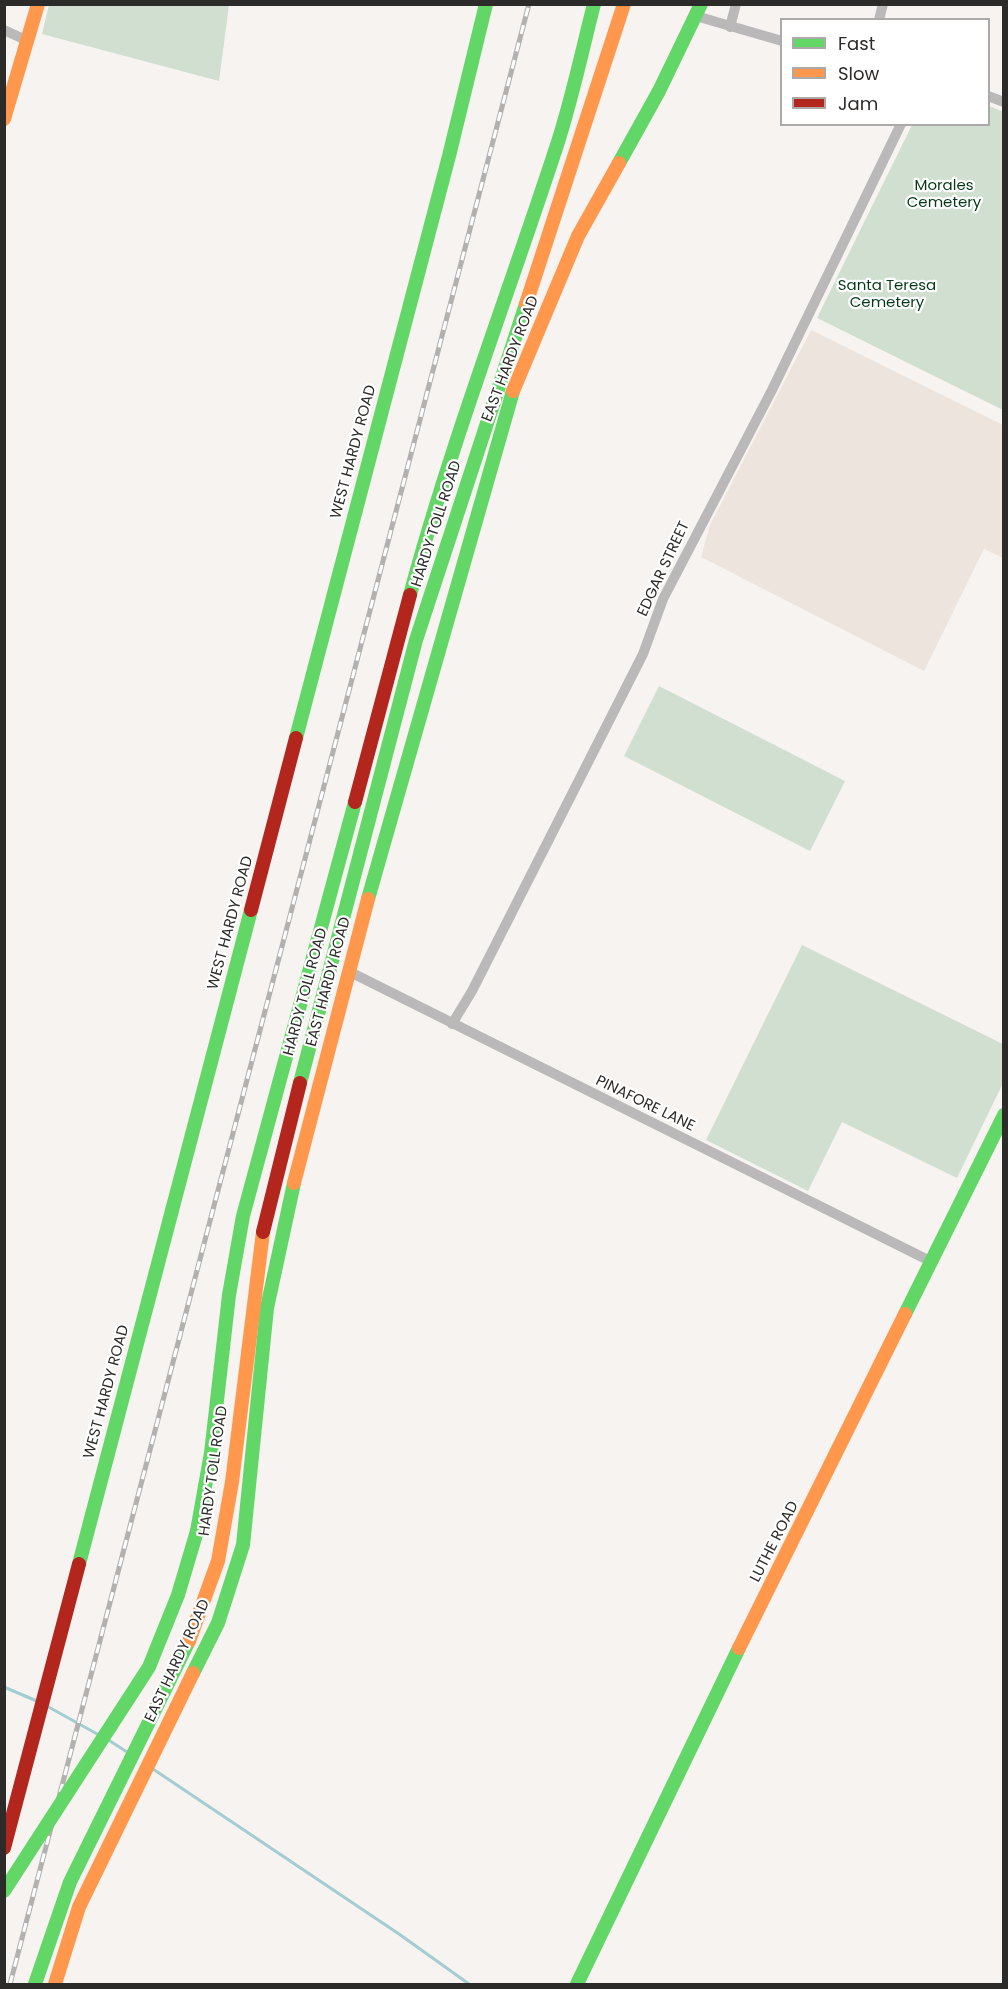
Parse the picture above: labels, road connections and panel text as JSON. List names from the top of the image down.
{
  "streets": {
    "main road": [
      "EAST HARDY ROAD",
      "WEST HARDY ROAD",
      "HARDY TOLL ROAD",
      "LUTHE ROAD"
    ],
    "street": ["EDGAR STREET", "PINAFORE LANE"]
  },
  "crossings": [
    ["EAST HARDY ROAD", "PINAFORE LANE"],
    ["EDGAR STREET", "PINAFORE LANE"],
    ["PINAFORE LANE", "LUTHE ROAD"]
  ],
  "parks": ["Morales Cemetery", "Santa Teresa Cemetery"],
  "legend": ["Fast", "Slow", "Jam"]
}
